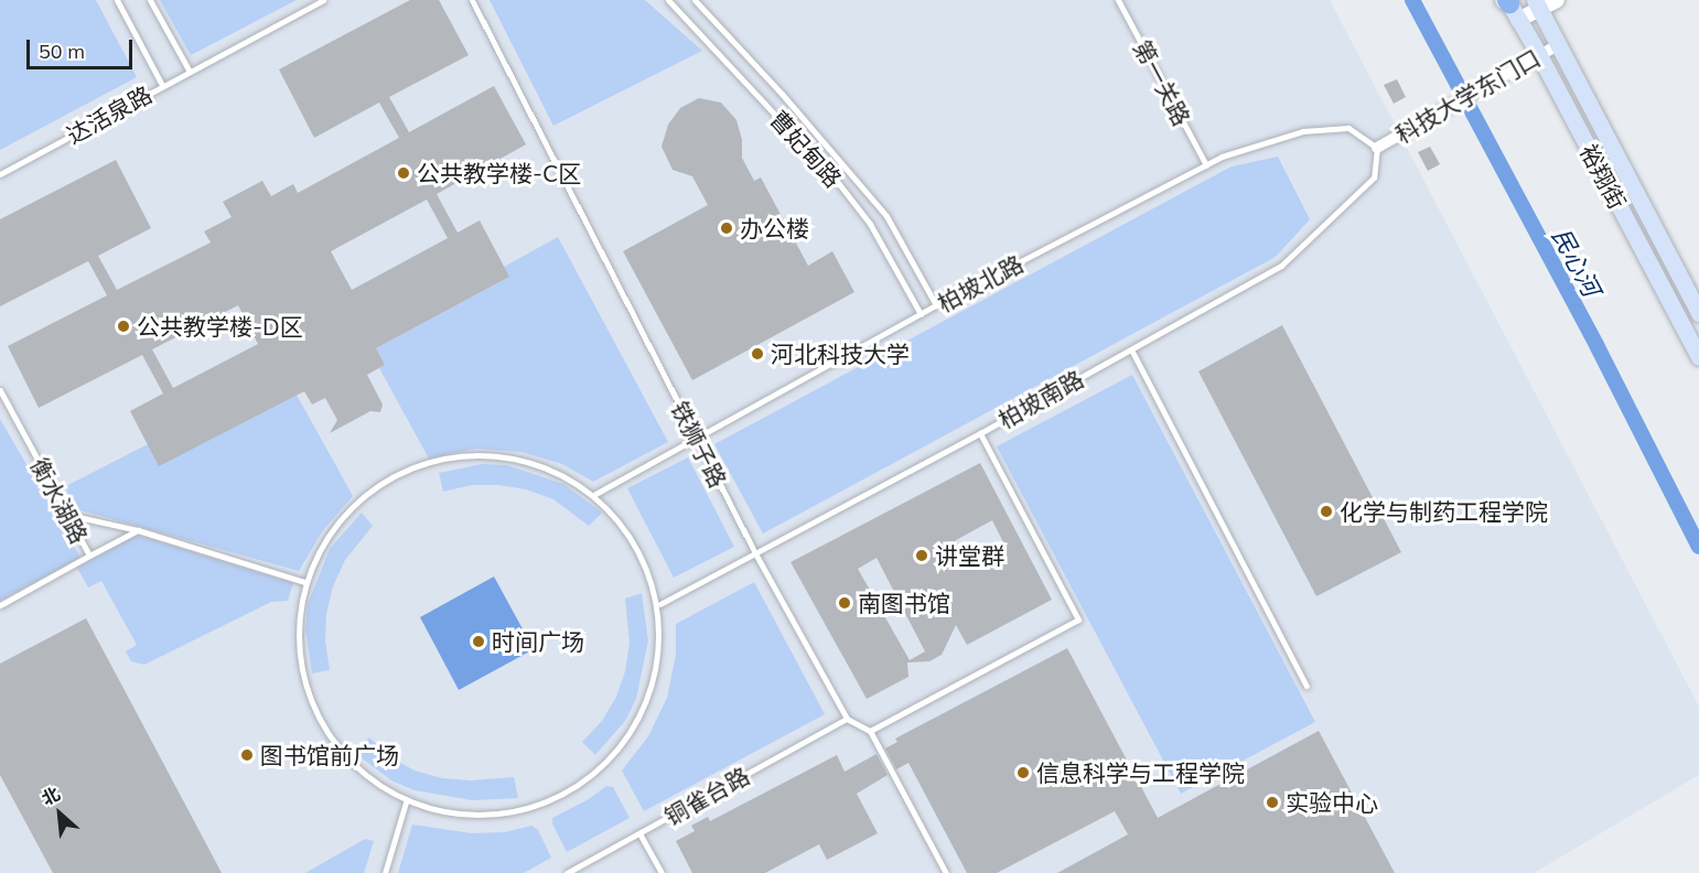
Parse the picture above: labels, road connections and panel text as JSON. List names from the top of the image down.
{
  "streets": {
    "main road": ["裕翔街"],
    "street": ["科技大学东门口"],
    "lane": [
      "第一关路",
      "达活泉路",
      "曹妃甸路",
      "柏坡北路",
      "柏坡南路",
      "铁狮子路",
      "衡水湖路",
      "铜雀台路"
    ]
  },
  "crossings": [
    ["第一关路", "柏坡北路"],
    ["科技大学东门口", "裕翔街"],
    ["科技大学东门口", "柏坡北路"],
    ["科技大学东门口", "柏坡南路"],
    ["曹妃甸路", "柏坡北路"],
    ["柏坡北路", "柏坡南路"],
    ["柏坡北路", "铁狮子路"],
    ["柏坡南路", "铁狮子路"],
    ["铁狮子路", "铜雀台路"]
  ],
  "water": ["民心河"],
  "places": [
    "公共教学楼-C区",
    "办公楼",
    "公共教学楼-D区",
    "河北科技大学",
    "化学与制药工程学院",
    "讲堂群",
    "南图书馆",
    "时间广场",
    "图书馆前广场",
    "信息科学与工程学院",
    "实验中心"
  ],
  "scale_bar": "50 m",
  "north": "top left"
}
